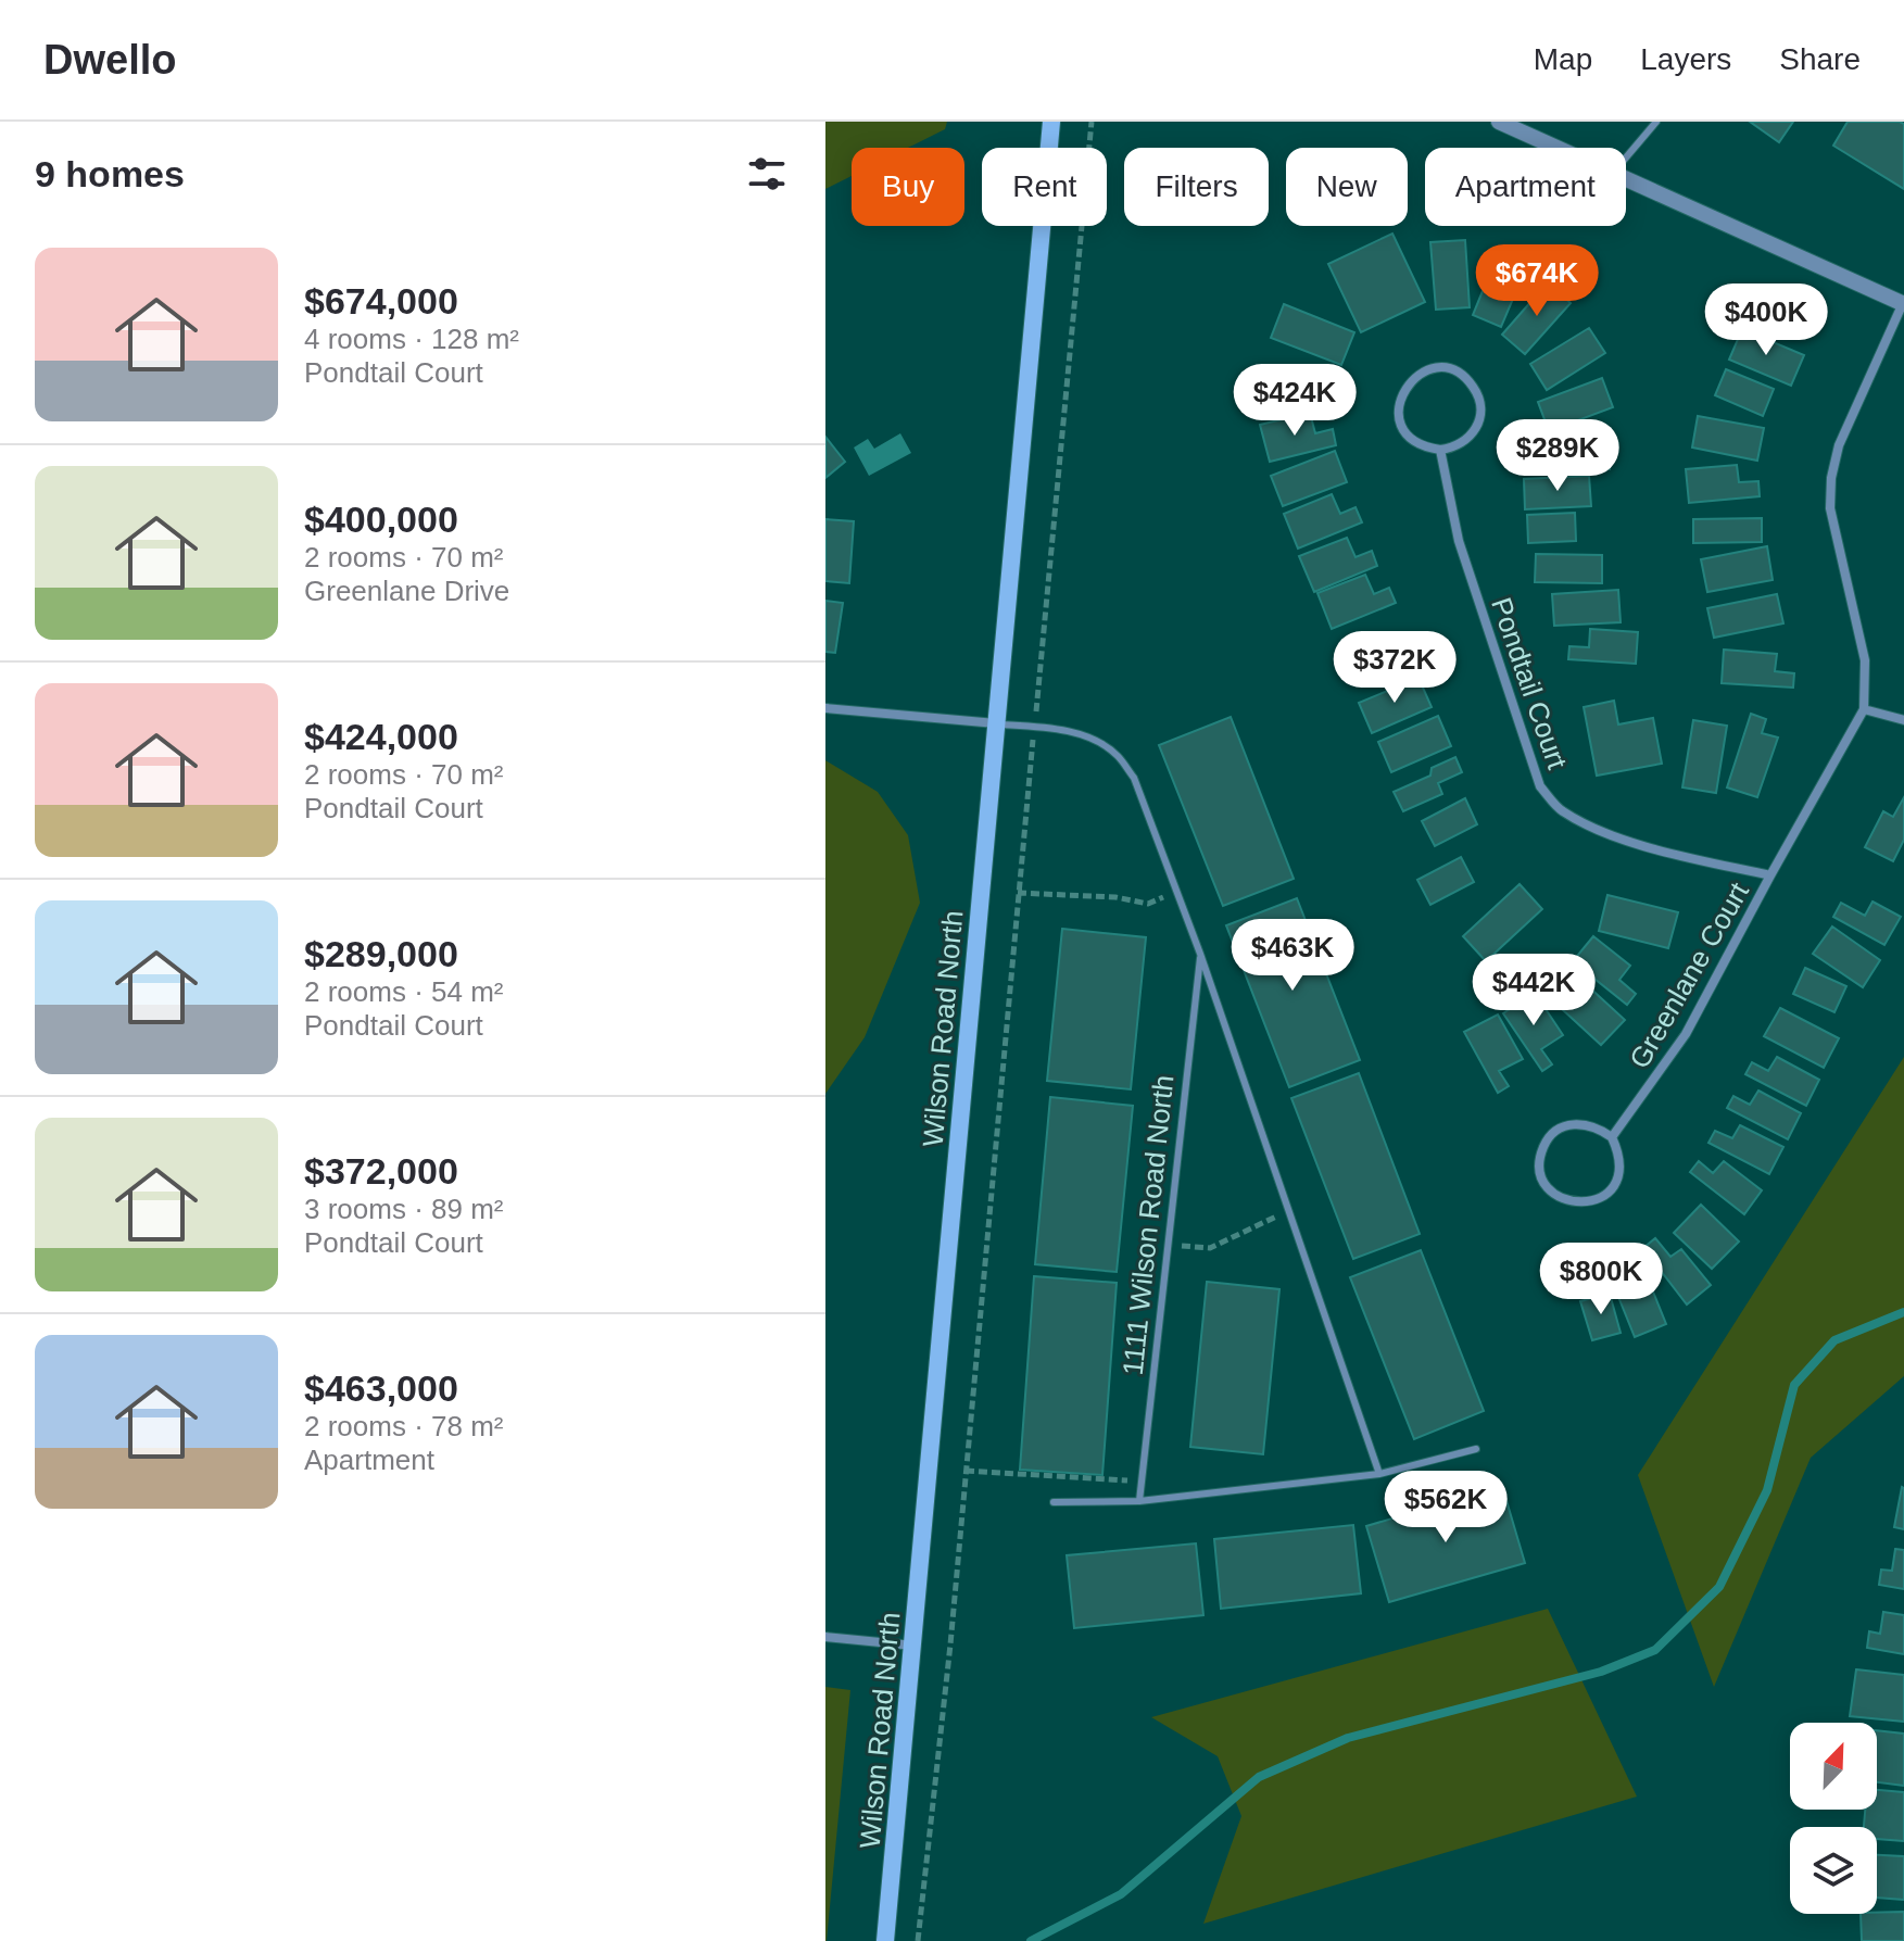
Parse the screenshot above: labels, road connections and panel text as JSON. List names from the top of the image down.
{
  "streets": {
    "main road": ["Wilson Road North"],
    "street": ["Pondtail Court", "Greenlane Court"],
    "lane": ["1111 Wilson Road North"]
  },
  "crossings": [
    ["Pondtail Court", "Greenlane Court"],
    ["Wilson Road North", "1111 Wilson Road North"]
  ],
  "north": "top right",
  "page": {
    "header": "Dwello",
    "nav": ["Map", "Layers", "Share"],
    "heading": "9 homes",
    "chip": [
      "Buy",
      "Rent",
      "Filters",
      "New",
      "Apartment"
    ],
    "list": [
      {
        "name": "$674,000",
        "note": "4 rooms · 128 m² · Pondtail Court"
      },
      {
        "name": "$400,000",
        "note": "2 rooms · 70 m² · Greenlane Drive"
      },
      {
        "name": "$424,000",
        "note": "2 rooms · 70 m² · Pondtail Court"
      },
      {
        "name": "$289,000",
        "note": "2 rooms · 54 m² · Pondtail Court"
      },
      {
        "name": "$372,000",
        "note": "3 rooms · 89 m² · Pondtail Court"
      },
      {
        "name": "$463,000",
        "note": "2 rooms · 78 m² · Apartment"
      }
    ],
    "price": [
      "$674K",
      "$400K",
      "$424K",
      "$289K",
      "$372K",
      "$463K",
      "$442K",
      "$800K",
      "$562K"
    ]
  }
}
